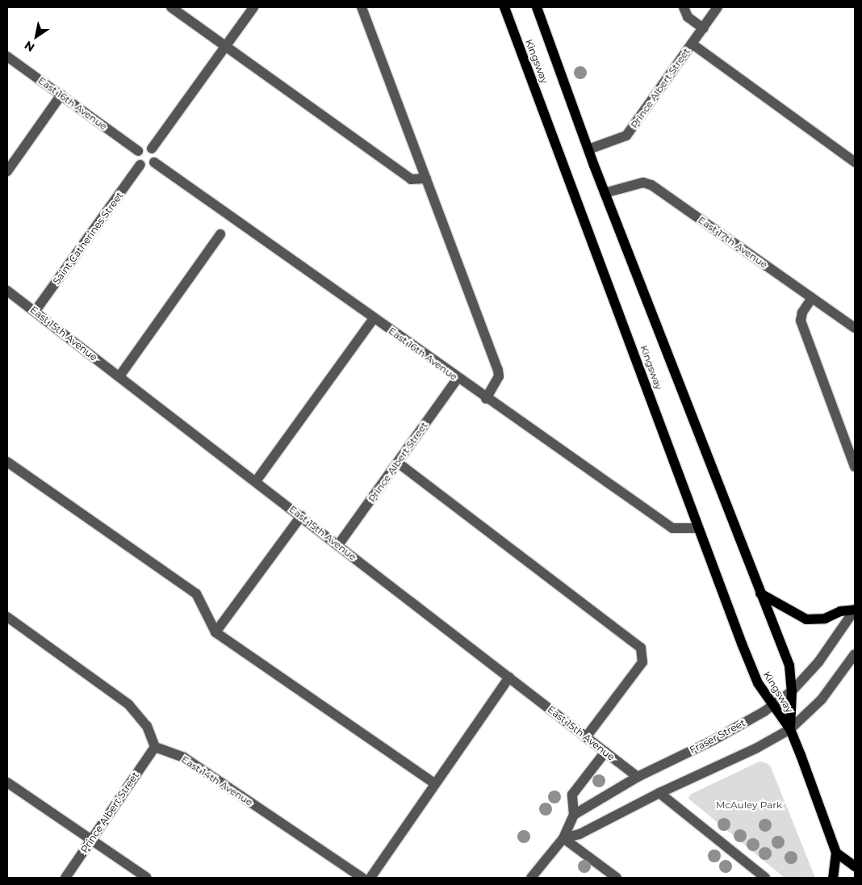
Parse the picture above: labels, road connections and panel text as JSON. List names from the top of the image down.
{
  "streets": {
    "main road": ["Kingsway"],
    "street": [
      "Prince Albert Street",
      "East 16th Avenue",
      "Saint Catherines Street",
      "East 17th Avenue",
      "East 15th Avenue",
      "Fraser Street",
      "East 14th Avenue"
    ]
  },
  "crossings": [
    ["Kingsway", "Prince Albert Street"],
    ["Kingsway", "East 16th Avenue"],
    ["Kingsway", "East 17th Avenue"],
    ["Kingsway", "Fraser Street"],
    ["Prince Albert Street", "East 16th Avenue"],
    ["Prince Albert Street", "East 15th Avenue"],
    ["Prince Albert Street", "East 14th Avenue"],
    ["East 16th Avenue", "Saint Catherines Street"],
    ["Saint Catherines Street", "East 15th Avenue"],
    ["East 15th Avenue", "Fraser Street"]
  ],
  "parks": ["McAuley Park"],
  "north": "bottom left"
}
